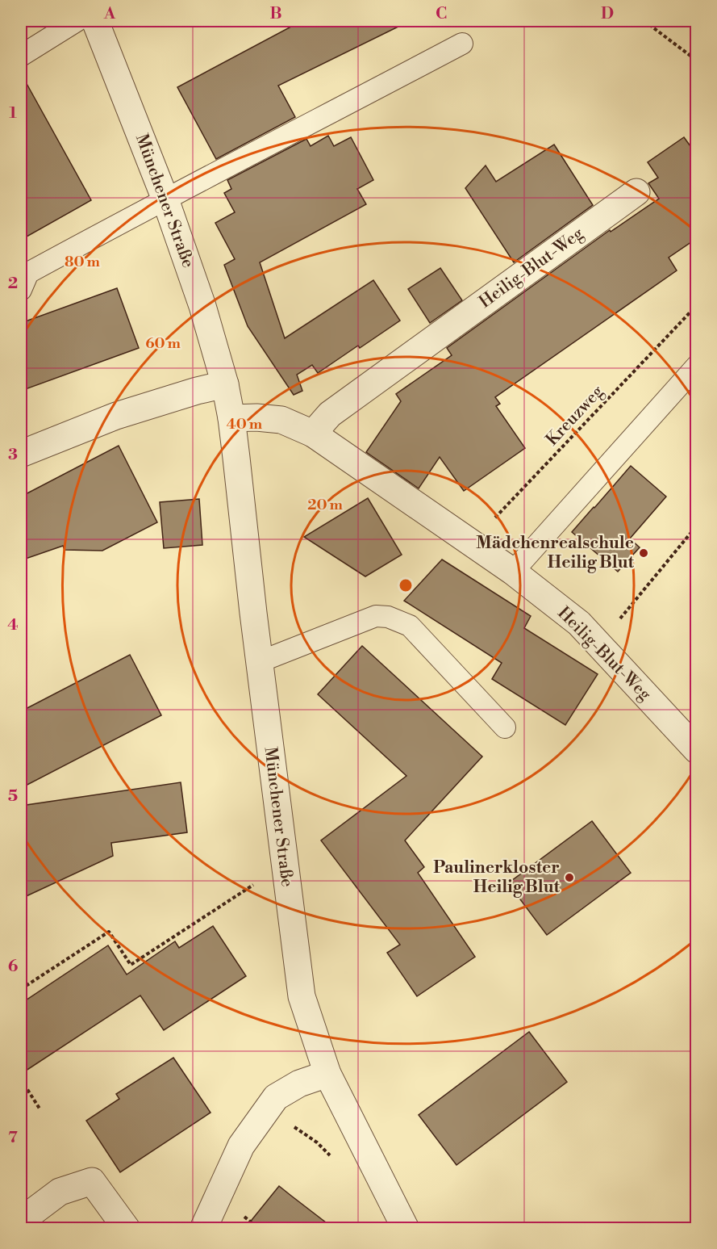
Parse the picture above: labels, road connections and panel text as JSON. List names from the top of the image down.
{
  "streets": {
    "street": ["Münchener Straße", "Heilig-Blut-Weg"],
    "path": ["Kreuzweg"]
  },
  "crossings": [
    ["Münchener Straße", "Heilig-Blut-Weg"],
    ["Heilig-Blut-Weg", "Kreuzweg"]
  ],
  "places": ["Mädchenrealschule Heilig Blut", "Paulinerkloster Heilig Blut"],
  "grid": {
    "columns": [
      "A",
      "B",
      "C",
      "D"
    ],
    "rows": [
      "1",
      "2",
      "3",
      "4",
      "5",
      "6",
      "7"
    ]
  },
  "rings": [
    "80 m",
    "60 m",
    "40 m",
    "20 m"
  ]
}
